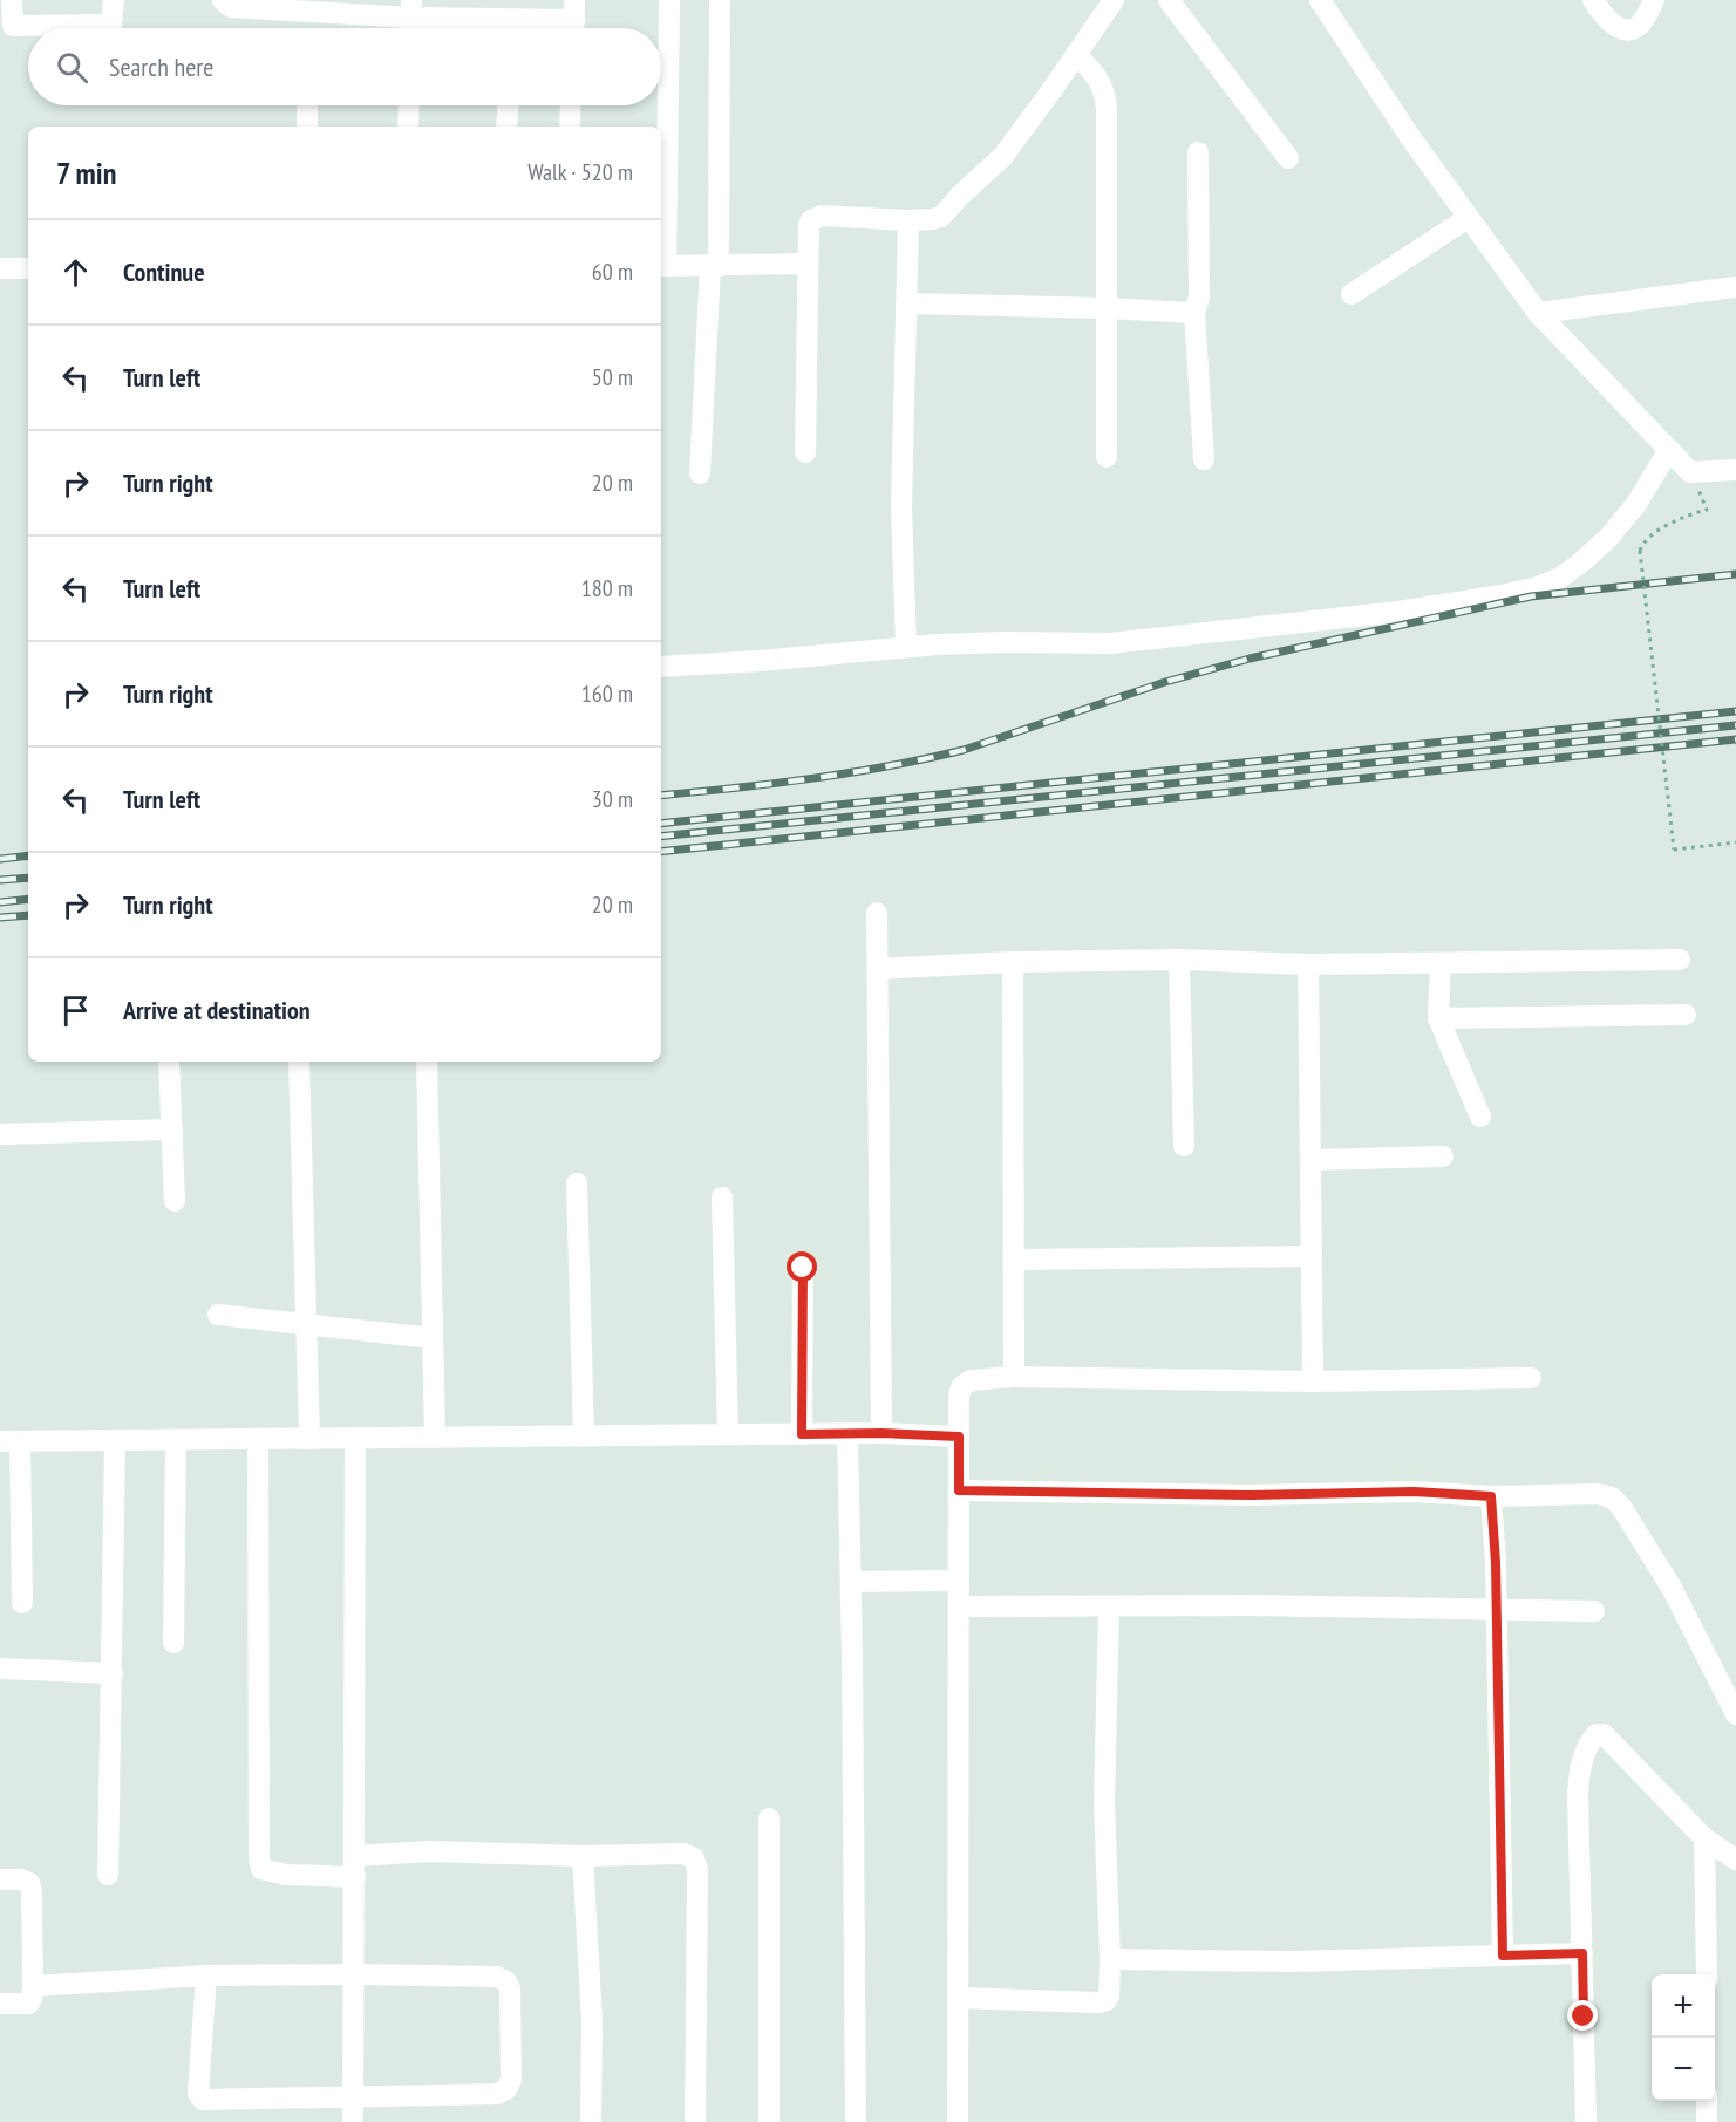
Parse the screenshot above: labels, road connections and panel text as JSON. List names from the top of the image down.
{
  "page": {
    "search": "Search here",
    "heading": ["7 min", "Walk · 520 m"],
    "list": [
      ["Continue", "60 m"],
      ["Turn left", "50 m"],
      ["Turn right", "20 m"],
      ["Turn left", "180 m"],
      ["Turn right", "160 m"],
      ["Turn left", "30 m"],
      ["Turn right", "20 m"],
      "Arrive at destination"
    ],
    "map_buttons": ["+", "−"]
  }
}
